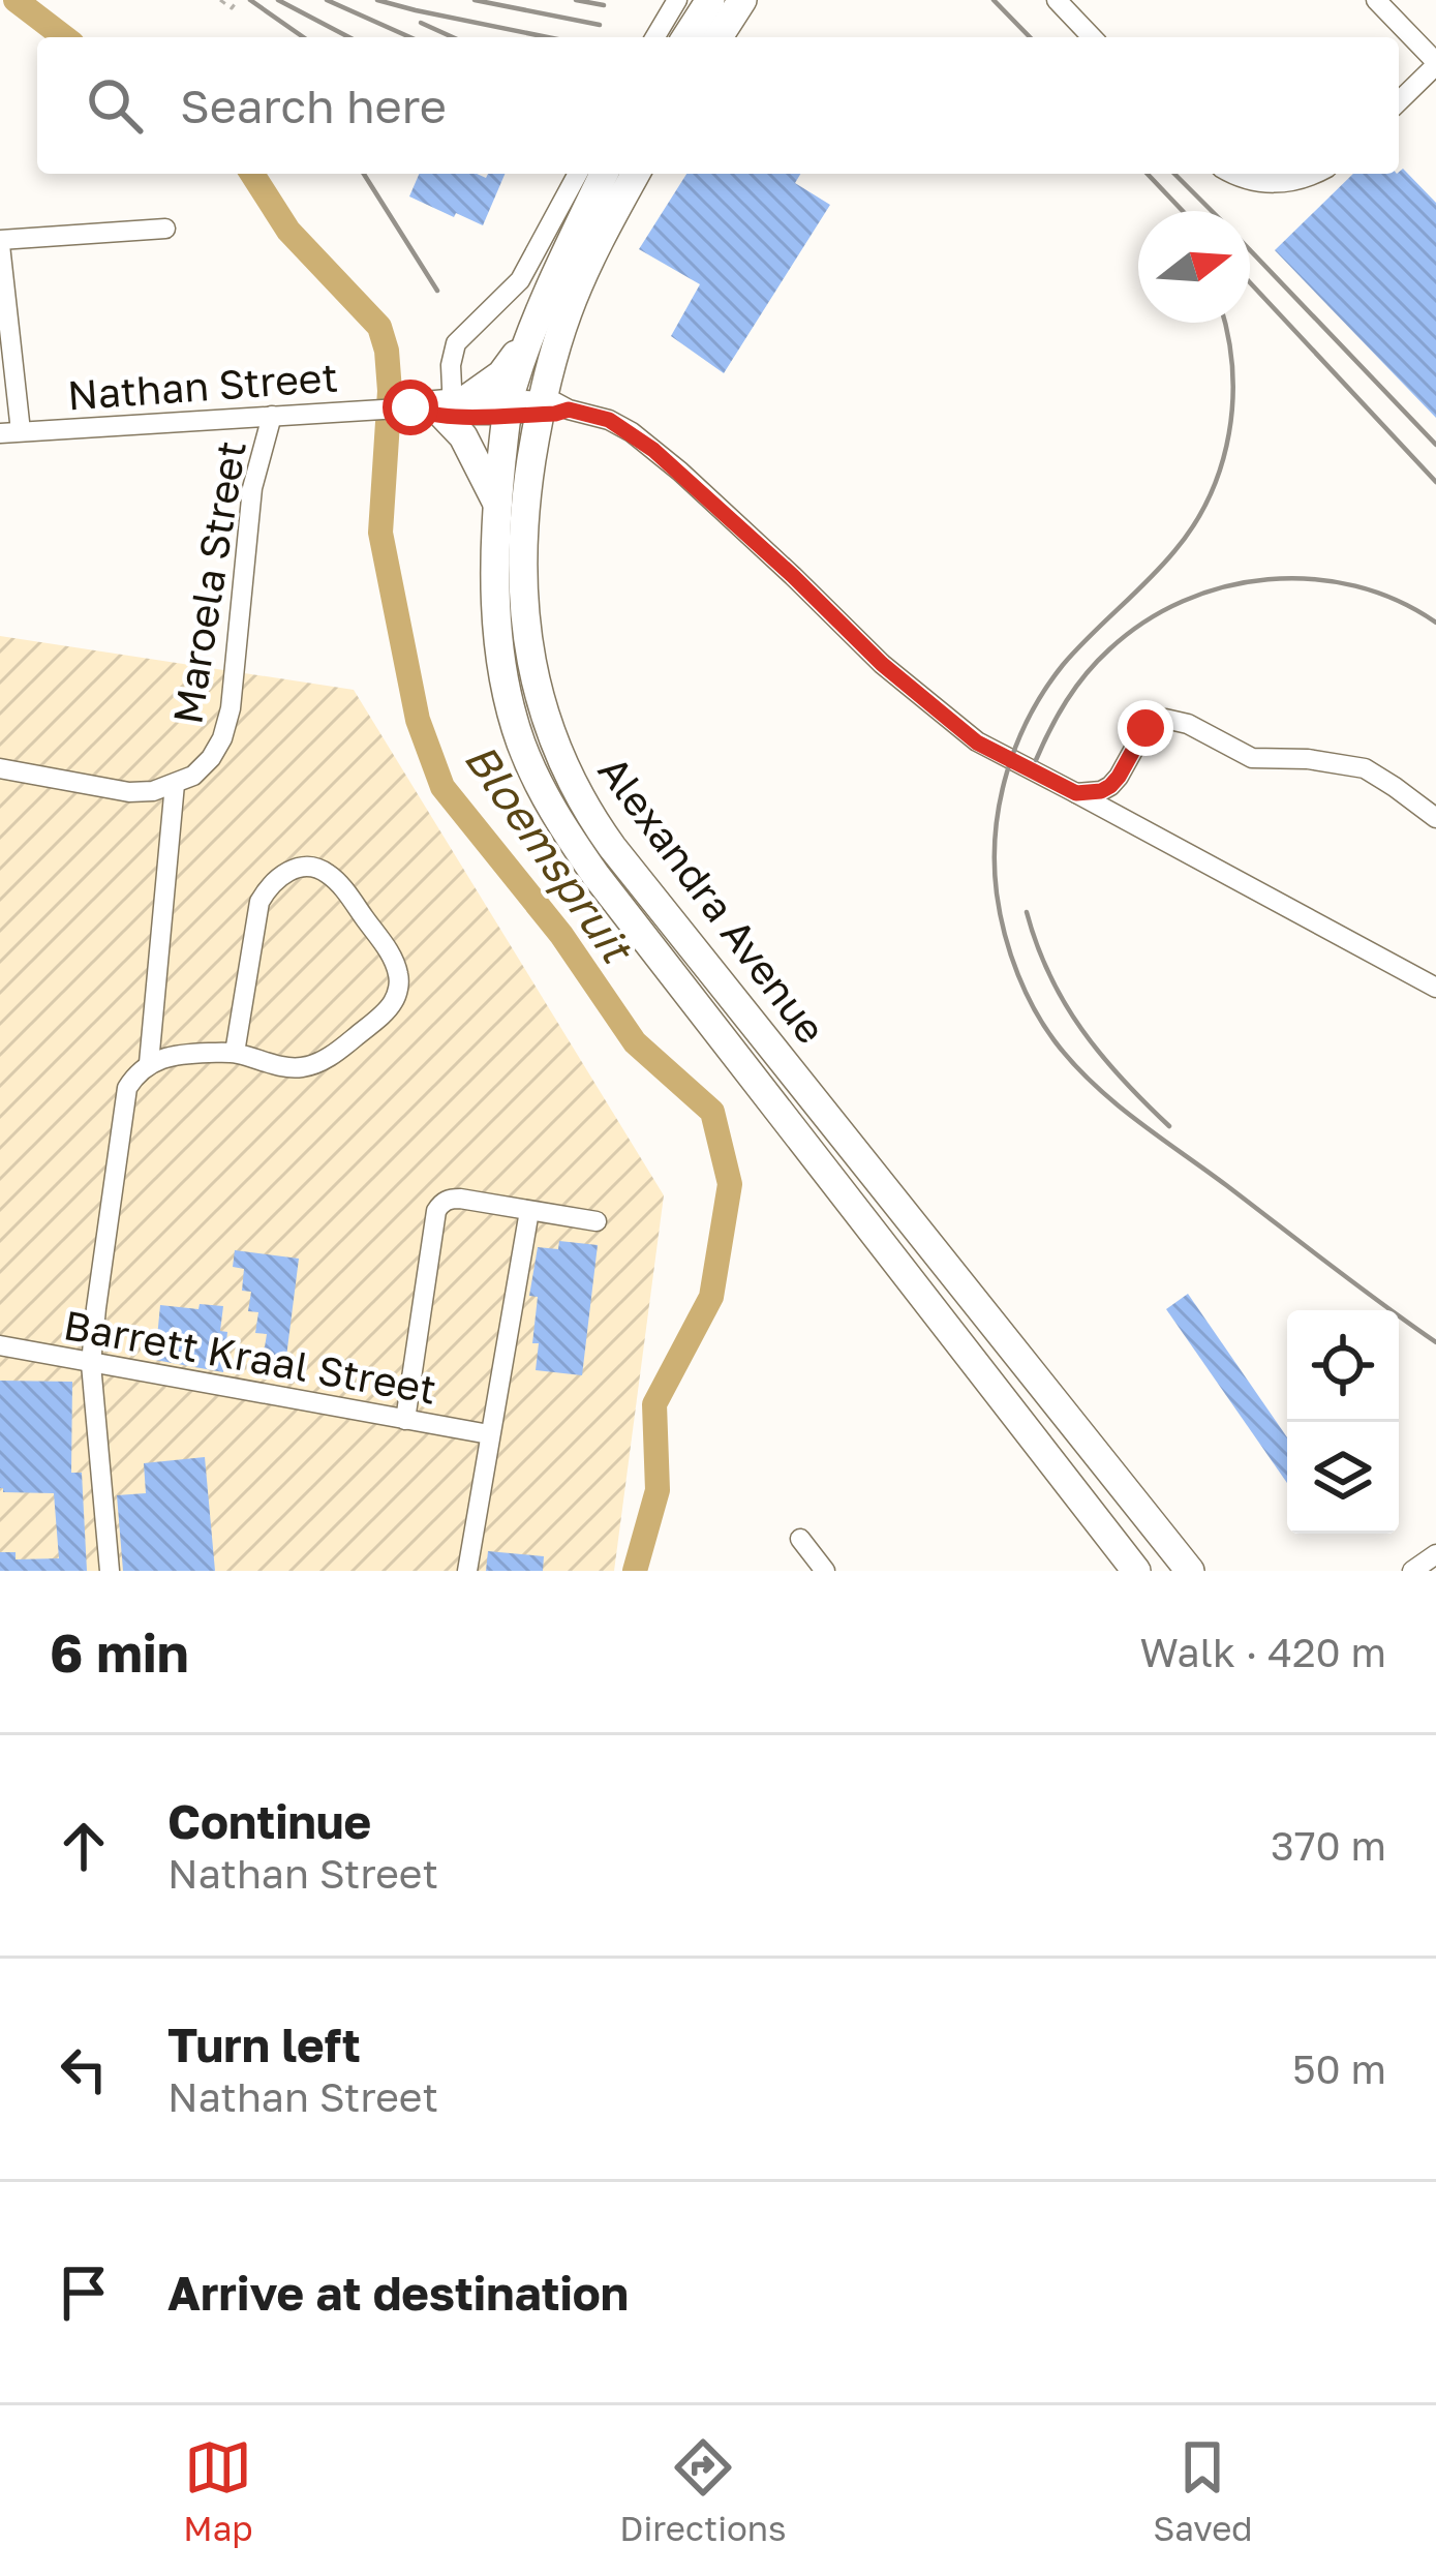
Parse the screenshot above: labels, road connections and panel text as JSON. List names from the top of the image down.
{
  "streets": {
    "highway": ["Alexandra Avenue"],
    "street": ["Nathan Street", "Maroela Street", "Barrett Kraal Street"]
  },
  "crossings": [
    ["Nathan Street", "Maroela Street"],
    ["Nathan Street", "Alexandra Avenue"]
  ],
  "water": ["Bloemspruit"],
  "north": "right",
  "page": {
    "search": "Search here",
    "heading": ["6 min", "Walk · 420 m"],
    "list": [
      ["Continue", "Nathan Street", "370 m"],
      ["Turn left", "Nathan Street", "50 m"],
      "Arrive at destination"
    ],
    "nav": ["Map", "Directions", "Saved"]
  }
}
